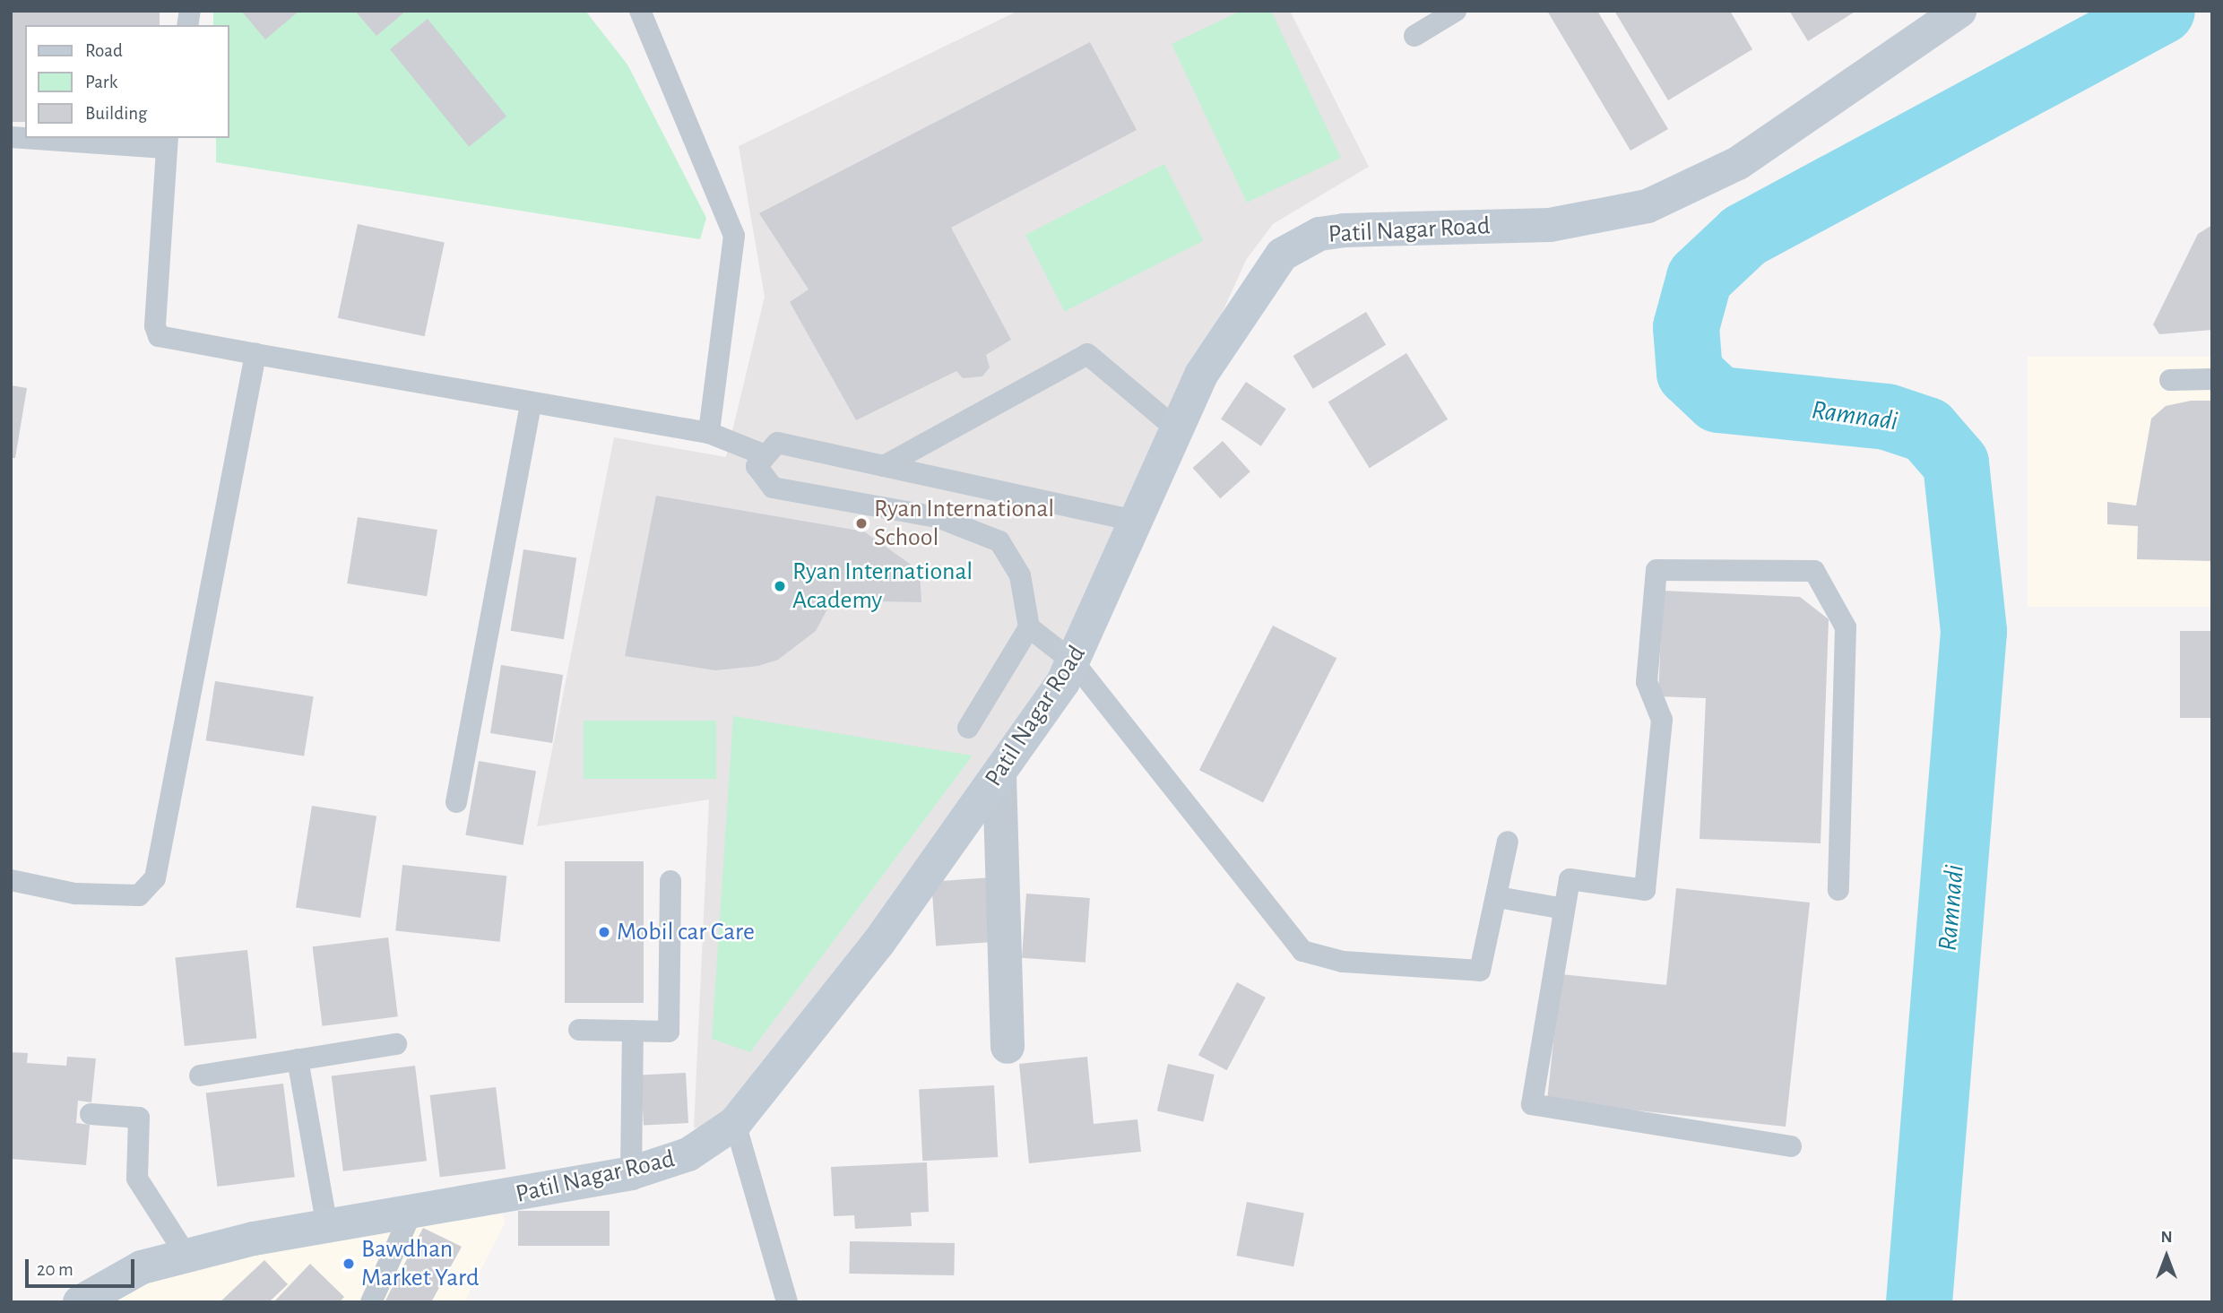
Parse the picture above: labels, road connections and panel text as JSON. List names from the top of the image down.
{
  "streets": {
    "street": ["Patil Nagar Road"]
  },
  "water": ["Ramnadi"],
  "places": [
    "Ryan International School",
    "Ryan International Academy",
    "Mobil car Care",
    "Bawdhan Market Yard"
  ],
  "legend": ["Road", "Park", "Building"],
  "scale_bar": "20 m",
  "north": "top"
}
